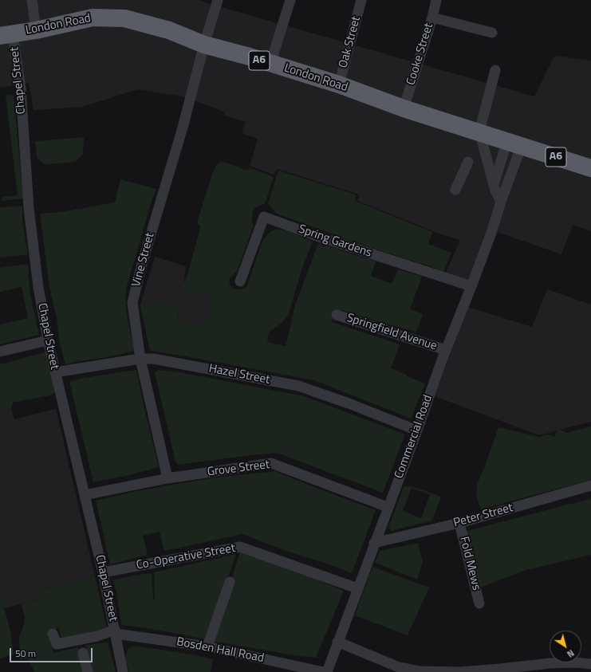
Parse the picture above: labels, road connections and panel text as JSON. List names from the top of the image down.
{
  "streets": {
    "highway": ["London Road", "A6"],
    "street": [
      "Oak Street",
      "Cooke Street",
      "Chapel Street",
      "Spring Gardens",
      "Vine Street",
      "Springfield Avenue",
      "Hazel Street",
      "Commercial Road",
      "Grove Street",
      "Peter Street",
      "Co-Operative Street",
      "Fold Mews",
      "Bosden Hall Road"
    ]
  },
  "crossings": [
    ["London Road", "Oak Street"],
    ["London Road", "Cooke Street"],
    ["London Road", "Chapel Street"],
    ["London Road", "Vine Street"],
    ["London Road", "Commercial Road"],
    ["Chapel Street", "Hazel Street"],
    ["Chapel Street", "Grove Street"],
    ["Chapel Street", "Co-Operative Street"],
    ["Chapel Street", "Bosden Hall Road"],
    ["Spring Gardens", "Commercial Road"],
    ["Vine Street", "Hazel Street"],
    ["Vine Street", "Grove Street"],
    ["Springfield Avenue", "Commercial Road"],
    ["Hazel Street", "Commercial Road"],
    ["Commercial Road", "Grove Street"],
    ["Commercial Road", "Peter Street"],
    ["Commercial Road", "Co-Operative Street"],
    ["Peter Street", "Fold Mews"]
  ],
  "scale_bar": "50 m",
  "north": "bottom right"
}
